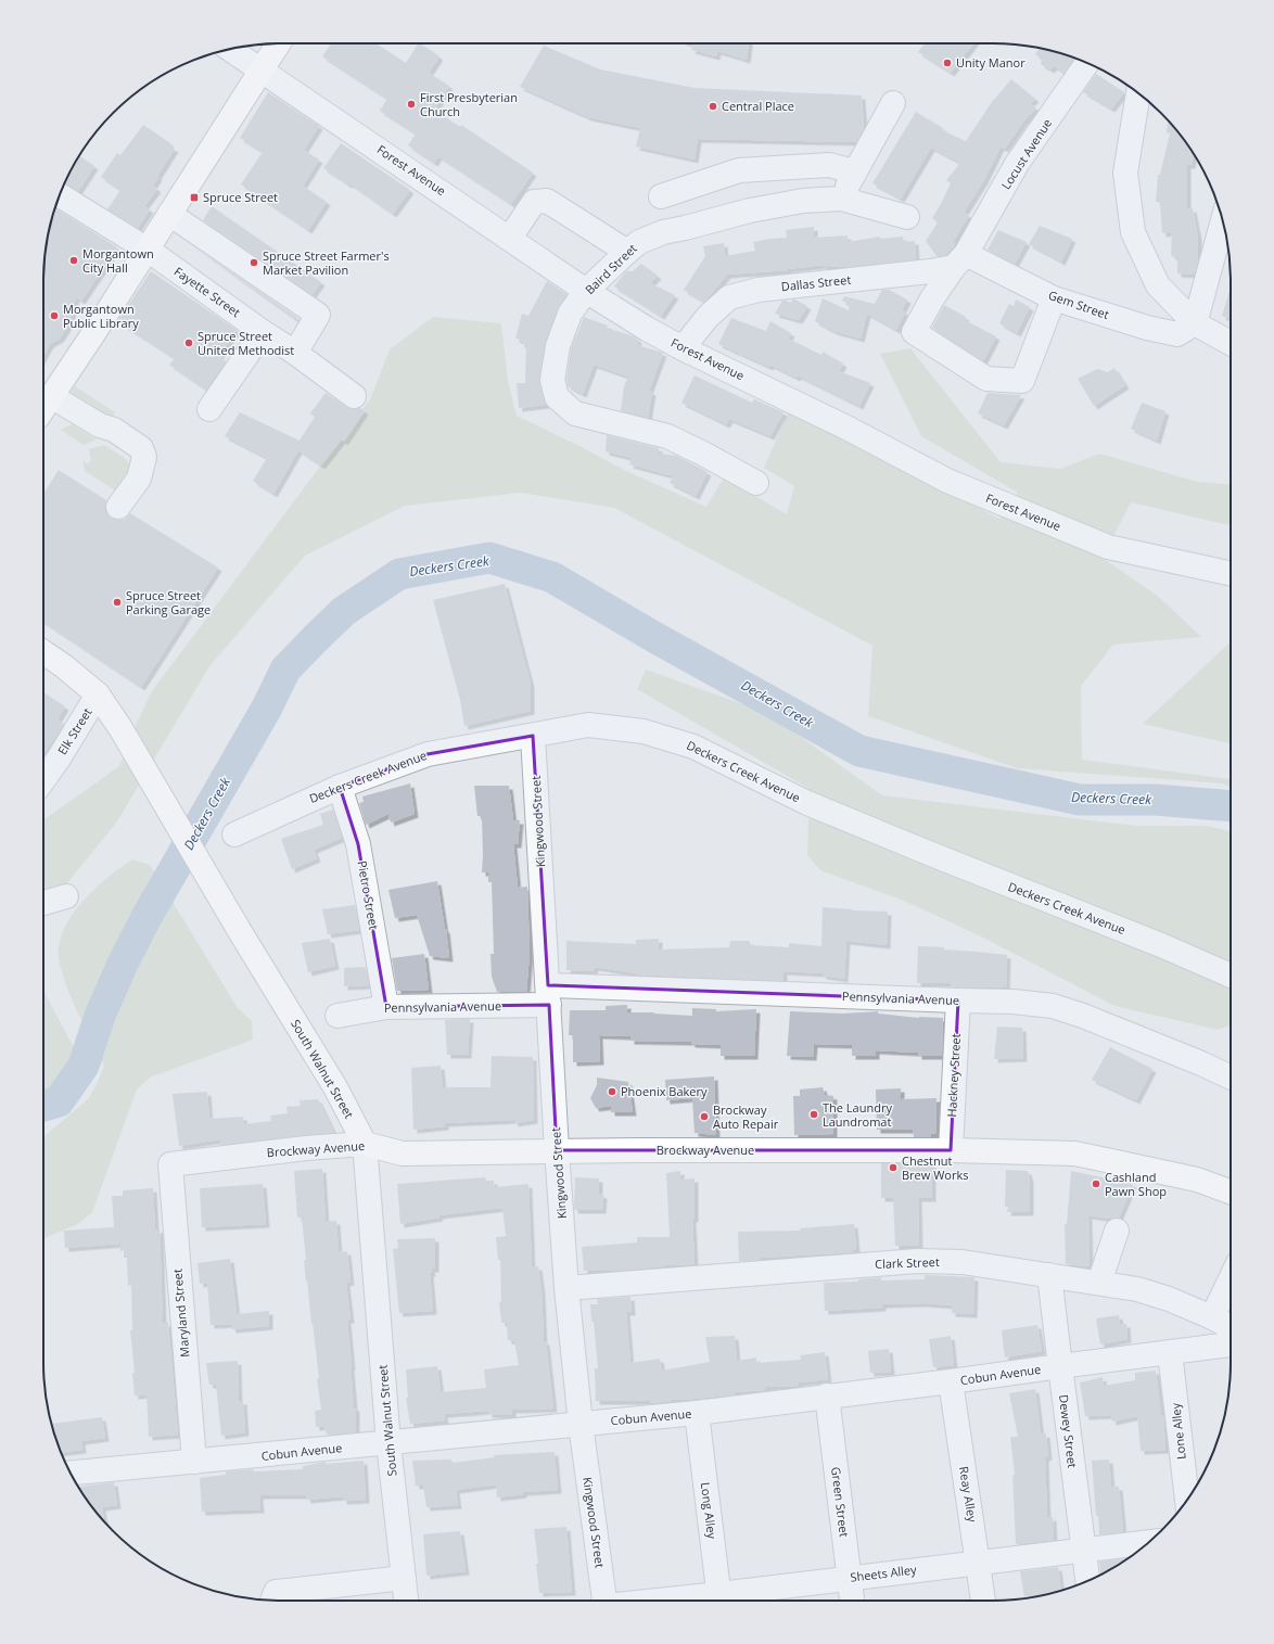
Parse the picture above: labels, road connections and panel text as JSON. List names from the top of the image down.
{
  "streets": {
    "main road": ["South Walnut Street", "Brockway Avenue"],
    "street": [
      "Locust Avenue",
      "Forest Avenue",
      "Baird Street",
      "Dallas Street",
      "Fayette Street",
      "Gem Street",
      "Elk Street",
      "Deckers Creek Avenue",
      "Kingwood Street",
      "Pietro Street",
      "Pennsylvania Avenue",
      "Hackney Street",
      "Clark Street",
      "Maryland Street",
      "Cobun Avenue",
      "Dewey Street",
      "Lone Alley",
      "Reay Alley",
      "Green Street",
      "Long Alley",
      "Sheets Alley"
    ]
  },
  "crossings": [
    ["Locust Avenue", "Dallas Street"],
    ["Locust Avenue", "Gem Street"],
    ["Forest Avenue", "Baird Street"],
    ["Forest Avenue", "Dallas Street"],
    ["Dallas Street", "Gem Street"],
    ["Elk Street", "South Walnut Street"],
    ["Deckers Creek Avenue", "Kingwood Street"],
    ["Deckers Creek Avenue", "Pietro Street"],
    ["Kingwood Street", "Pennsylvania Avenue"],
    ["Kingwood Street", "Brockway Avenue"],
    ["Kingwood Street", "Clark Street"],
    ["Kingwood Street", "Cobun Avenue"],
    ["Pietro Street", "Pennsylvania Avenue"],
    ["Pennsylvania Avenue", "Hackney Street"],
    ["South Walnut Street", "Brockway Avenue"],
    ["South Walnut Street", "Cobun Avenue"],
    ["Hackney Street", "Brockway Avenue"],
    ["Brockway Avenue", "Maryland Street"],
    ["Clark Street", "Dewey Street"],
    ["Maryland Street", "Cobun Avenue"],
    ["Cobun Avenue", "Dewey Street"],
    ["Cobun Avenue", "Lone Alley"],
    ["Cobun Avenue", "Reay Alley"],
    ["Cobun Avenue", "Green Street"],
    ["Cobun Avenue", "Long Alley"],
    ["Dewey Street", "Sheets Alley"],
    ["Reay Alley", "Sheets Alley"],
    ["Green Street", "Sheets Alley"],
    ["Long Alley", "Sheets Alley"]
  ],
  "water": ["Deckers Creek"],
  "places": {
    "other": [
      "Unity Manor",
      "First Presbyterian Church",
      "Central Place",
      "Morgantown City Hall",
      "Spruce Street Farmer's Market Pavilion",
      "Morgantown Public Library",
      "Spruce Street United Methodist",
      "Spruce Street Parking Garage",
      "Phoenix Bakery",
      "The Laundry Laundromat",
      "Brockway Auto Repair",
      "Chestnut Brew Works",
      "Cashland Pawn Shop"
    ],
    "transit": ["Spruce Street"]
  }
}
